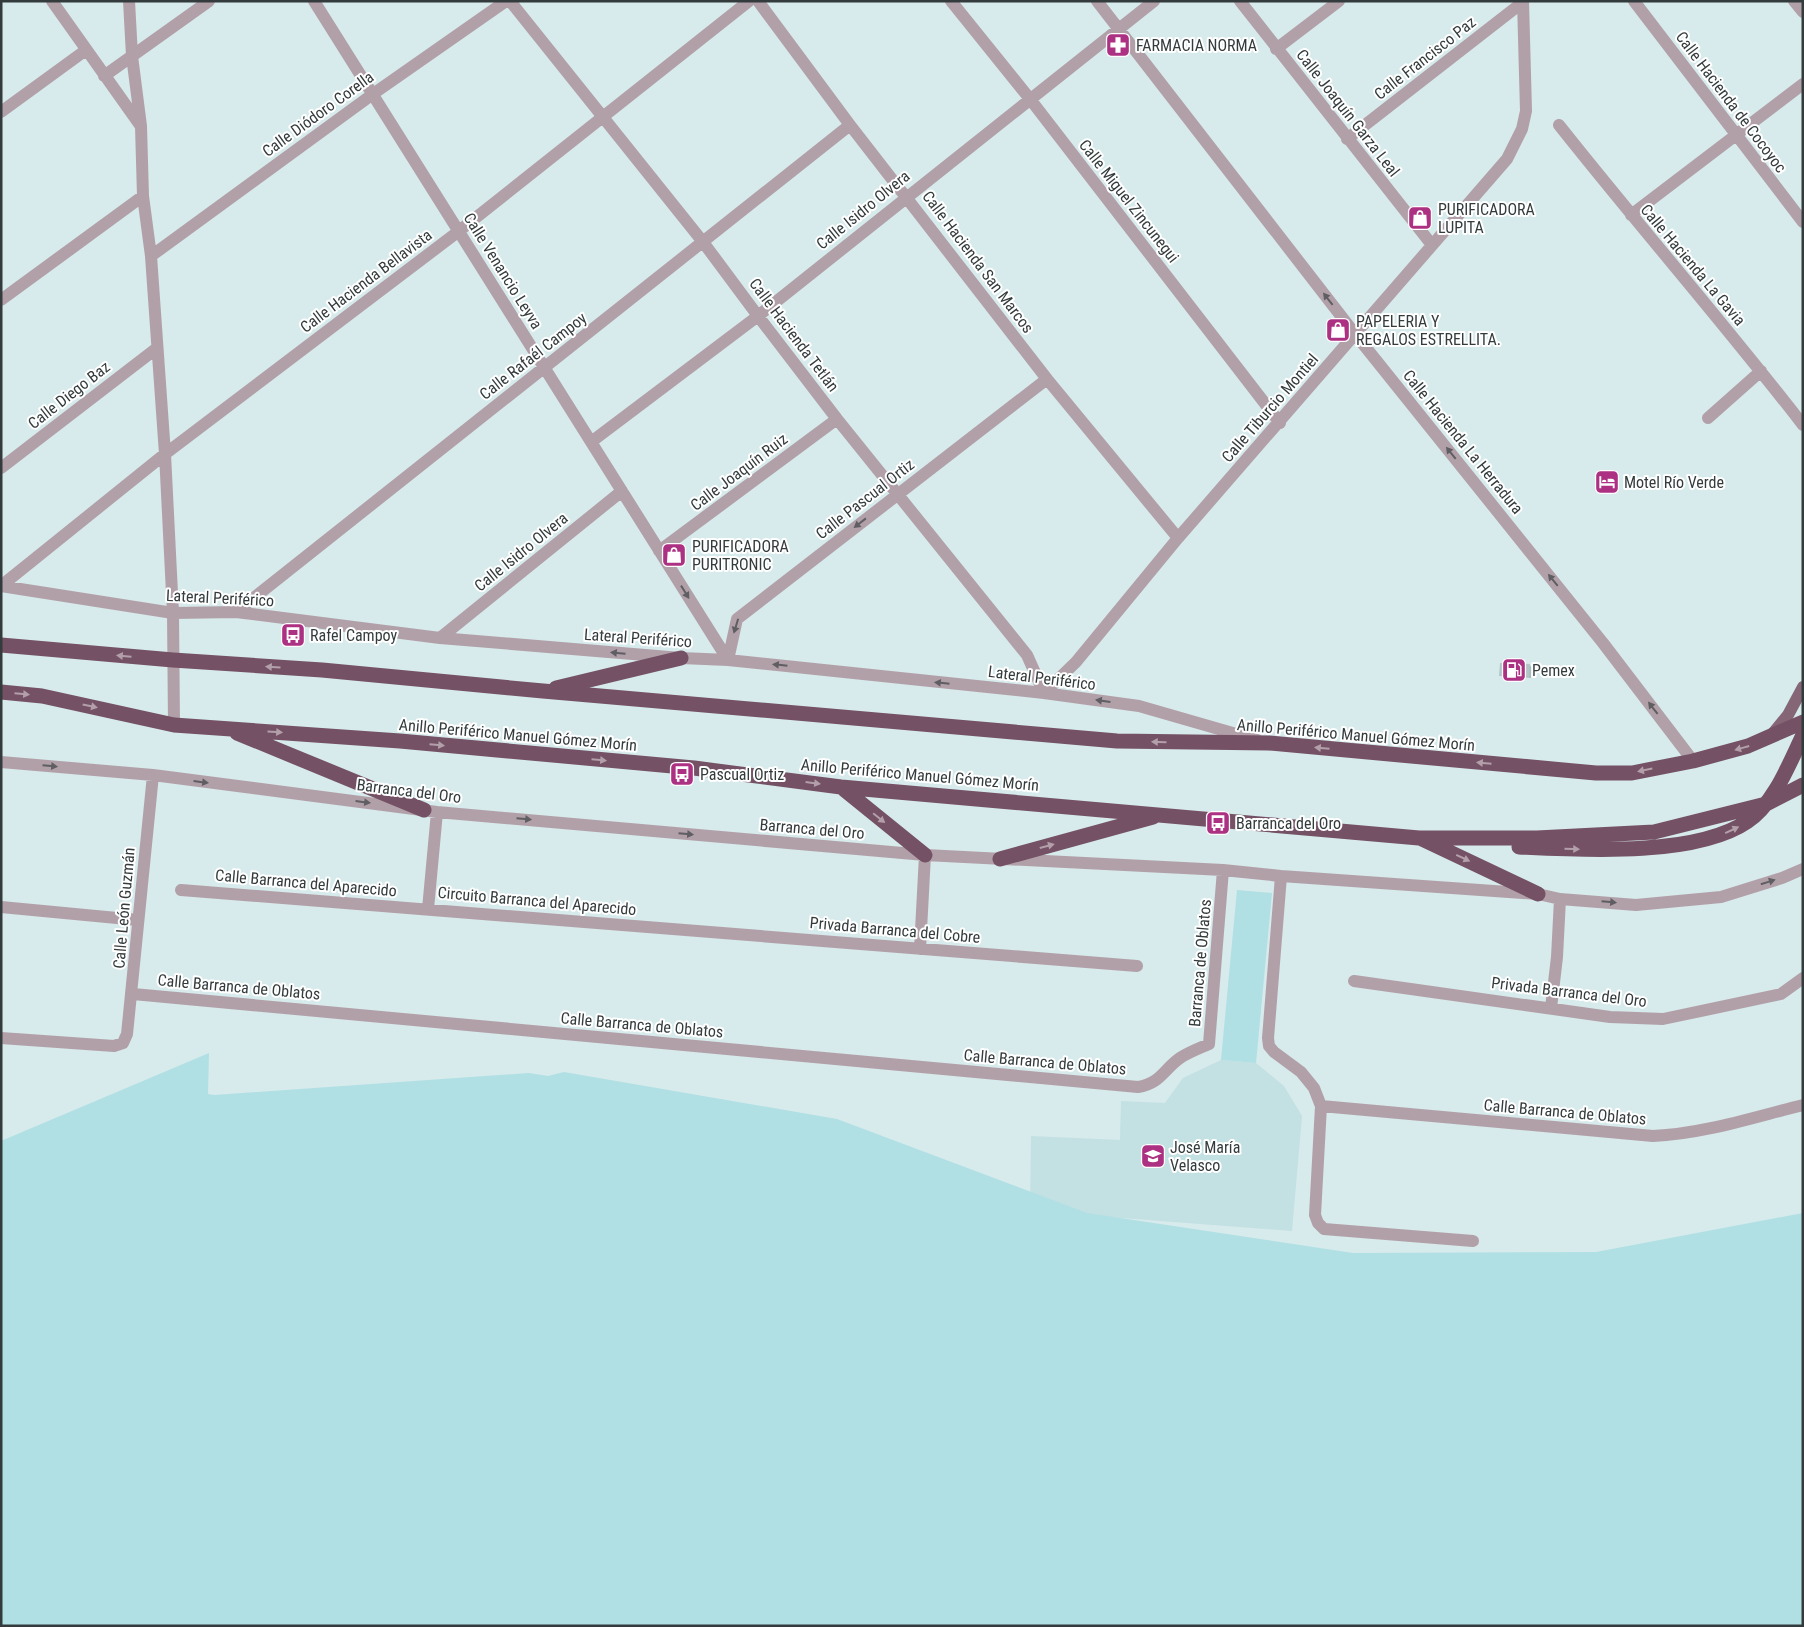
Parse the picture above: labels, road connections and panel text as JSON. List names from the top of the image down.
{
  "streets": {
    "highway": ["Anillo Periférico Manuel Gómez Morín"],
    "street": [
      "Calle Francisco Paz",
      "Calle Hacienda de Cocoyoc",
      "Calle Joaquín Garza Leal",
      "Calle Diódoro Corella",
      "Calle Miguel Zincunegui",
      "Calle Isidro Olvera",
      "Calle Hacienda San Marcos",
      "Calle Hacienda La Gavia",
      "Calle Venancio Leyva",
      "Calle Hacienda Bellavista",
      "Calle Hacienda Tetlán",
      "Calle Rafaél Campoy",
      "Calle Diego Baz",
      "Calle Tiburcio Montiel",
      "Calle Hacienda La Herradura",
      "Calle Joaquín Ruiz",
      "Calle Pascual Ortiz",
      "Lateral Periférico",
      "Barranca del Oro",
      "Calle Barranca del Aparecido",
      "Circuito Barranca del Aparecido",
      "Calle León Guzmán",
      "Privada Barranca del Cobre",
      "Barranca de Oblatos",
      "Calle Barranca de Oblatos",
      "Privada Barranca del Oro"
    ]
  },
  "crossings": [
    ["Calle Francisco Paz", "Calle Joaquín Garza Leal"],
    ["Calle Francisco Paz", "Calle Tiburcio Montiel"],
    ["Calle Joaquín Garza Leal", "Calle Tiburcio Montiel"],
    ["Calle Diódoro Corella", "Calle Venancio Leyva"],
    ["Calle Miguel Zincunegui", "Calle Isidro Olvera"],
    ["Calle Miguel Zincunegui", "Calle Tiburcio Montiel"],
    ["Calle Isidro Olvera", "Calle Hacienda San Marcos"],
    ["Calle Isidro Olvera", "Calle Venancio Leyva"],
    ["Calle Isidro Olvera", "Calle Hacienda Tetlán"],
    ["Calle Isidro Olvera", "Calle Hacienda La Herradura"],
    ["Calle Isidro Olvera", "Lateral Periférico"],
    ["Calle Hacienda San Marcos", "Calle Rafaél Campoy"],
    ["Calle Hacienda San Marcos", "Calle Tiburcio Montiel"],
    ["Calle Hacienda San Marcos", "Calle Pascual Ortiz"],
    ["Calle Venancio Leyva", "Calle Hacienda Bellavista"],
    ["Calle Venancio Leyva", "Calle Rafaél Campoy"],
    ["Calle Venancio Leyva", "Calle Joaquín Ruiz"],
    ["Calle Venancio Leyva", "Calle Pascual Ortiz"],
    ["Calle Venancio Leyva", "Lateral Periférico"],
    ["Calle Hacienda Bellavista", "Calle Hacienda Tetlán"],
    ["Calle Hacienda Bellavista", "Lateral Periférico"],
    ["Calle Hacienda Tetlán", "Calle Rafaél Campoy"],
    ["Calle Hacienda Tetlán", "Calle Tiburcio Montiel"],
    ["Calle Hacienda Tetlán", "Calle Joaquín Ruiz"],
    ["Calle Hacienda Tetlán", "Calle Pascual Ortiz"],
    ["Calle Hacienda Tetlán", "Lateral Periférico"],
    ["Calle Rafaél Campoy", "Lateral Periférico"],
    ["Calle Tiburcio Montiel", "Calle Hacienda La Herradura"],
    ["Calle Tiburcio Montiel", "Lateral Periférico"],
    ["Calle Hacienda La Herradura", "Anillo Periférico Manuel Gómez Morín"],
    ["Calle Pascual Ortiz", "Lateral Periférico"],
    ["Lateral Periférico", "Anillo Periférico Manuel Gómez Morín"],
    ["Barranca del Oro", "Circuito Barranca del Aparecido"],
    ["Barranca del Oro", "Calle León Guzmán"],
    ["Barranca del Oro", "Barranca de Oblatos"],
    ["Calle Barranca del Aparecido", "Circuito Barranca del Aparecido"],
    ["Circuito Barranca del Aparecido", "Privada Barranca del Cobre"],
    ["Calle León Guzmán", "Calle Barranca de Oblatos"],
    ["Barranca de Oblatos", "Calle Barranca de Oblatos"]
  ],
  "one_way": [
    "Calle Hacienda La Herradura",
    "Calle Pascual Ortiz",
    "Lateral Periférico",
    "Barranca del Oro"
  ],
  "places": {
    "pharmacy": ["FARMACIA NORMA"],
    "shop": ["PURIFICADORA LUPITA", "PAPELERIA Y REGALOS ESTRELLITA.", "PURIFICADORA PURITRONIC"],
    "hotel": ["Motel Río Verde"],
    "bus stop": ["Rafel Campoy", "Pascual Ortiz", "Barranca del Oro"],
    "fuel station": ["Pemex"],
    "school or university": ["José María Velasco"]
  }
}
